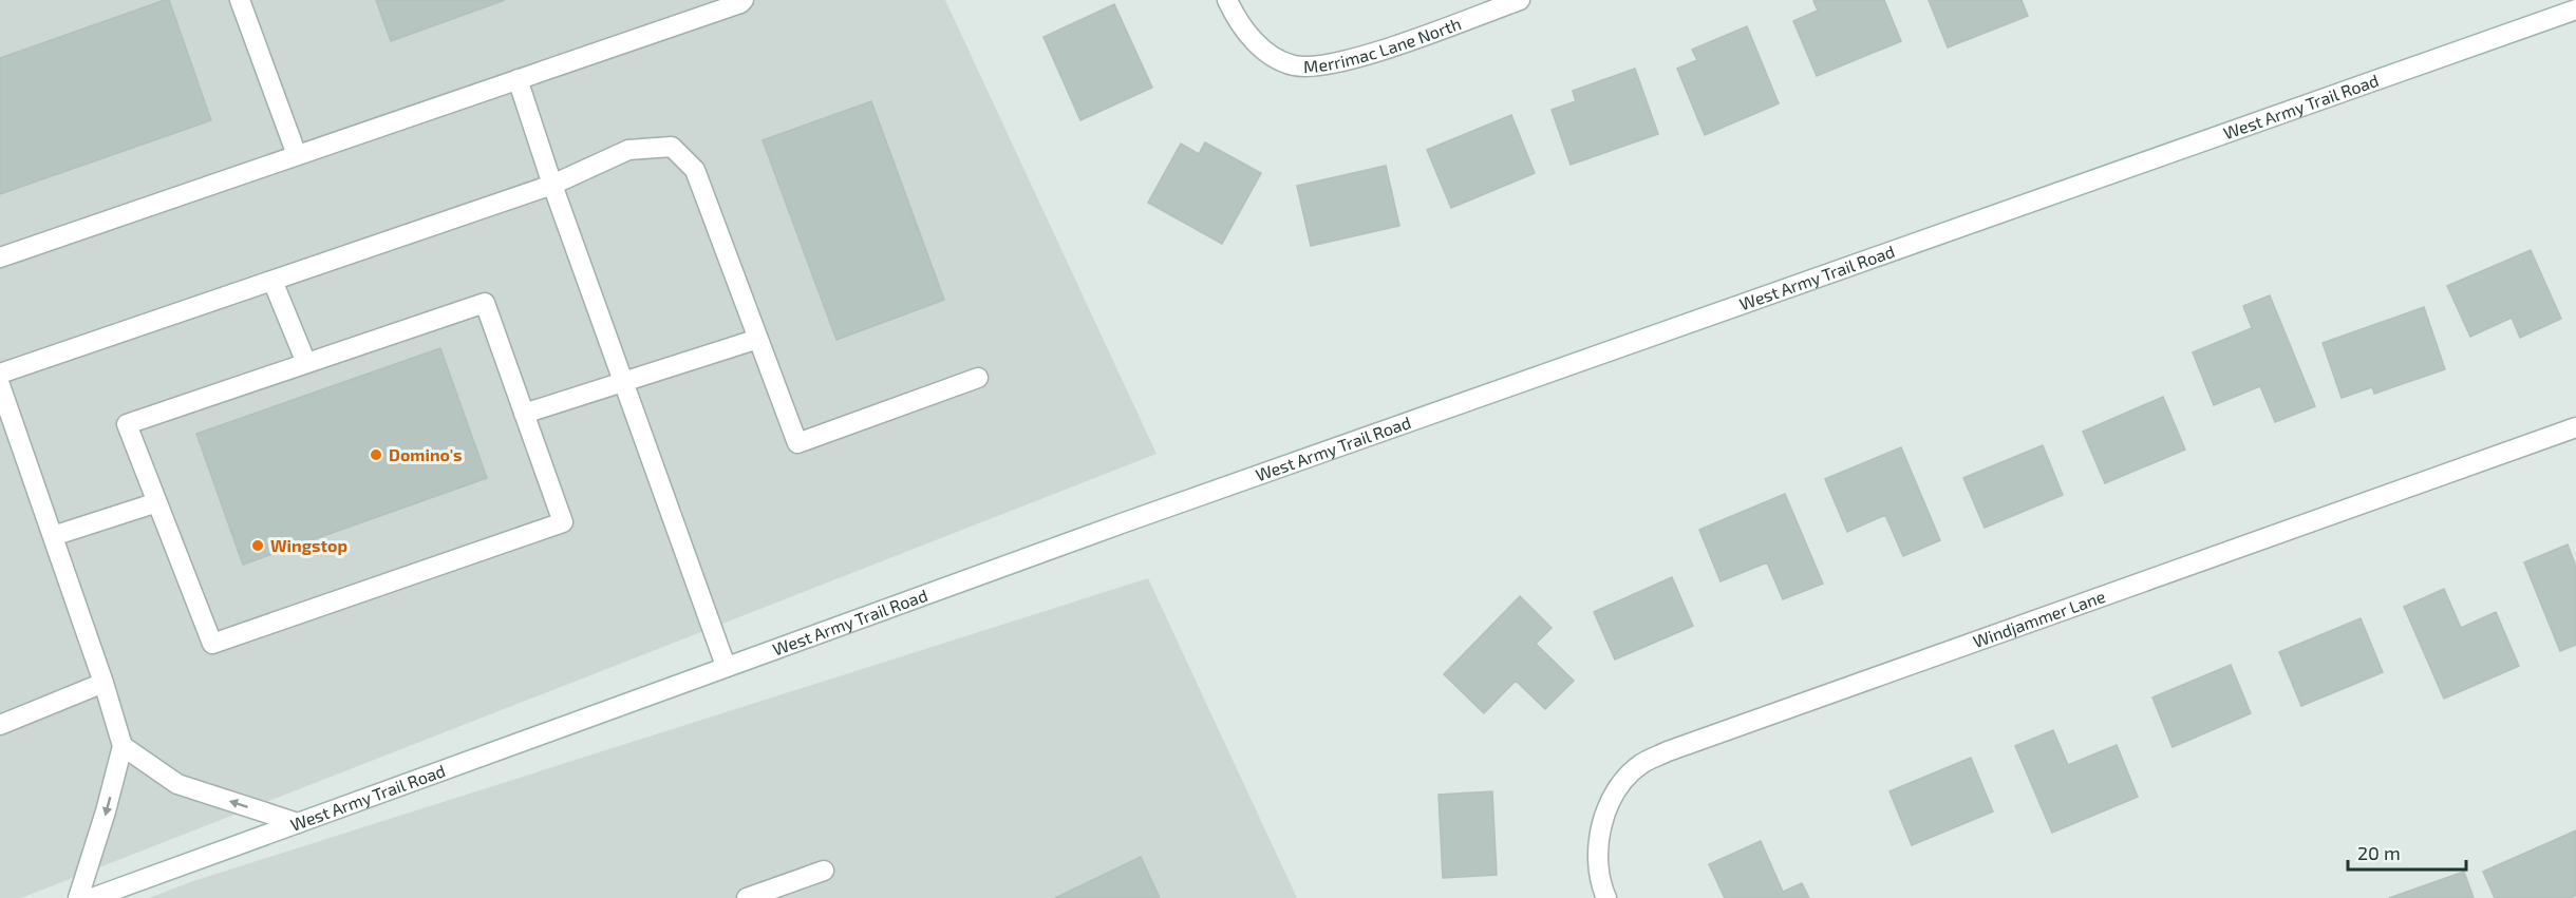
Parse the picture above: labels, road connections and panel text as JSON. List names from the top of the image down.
{
  "streets": {
    "main road": ["Merrimac Lane North", "West Army Trail Road", "Windjammer Lane"]
  },
  "places": ["Domino's", "Wingstop"],
  "scale_bar": "20 m"
}
